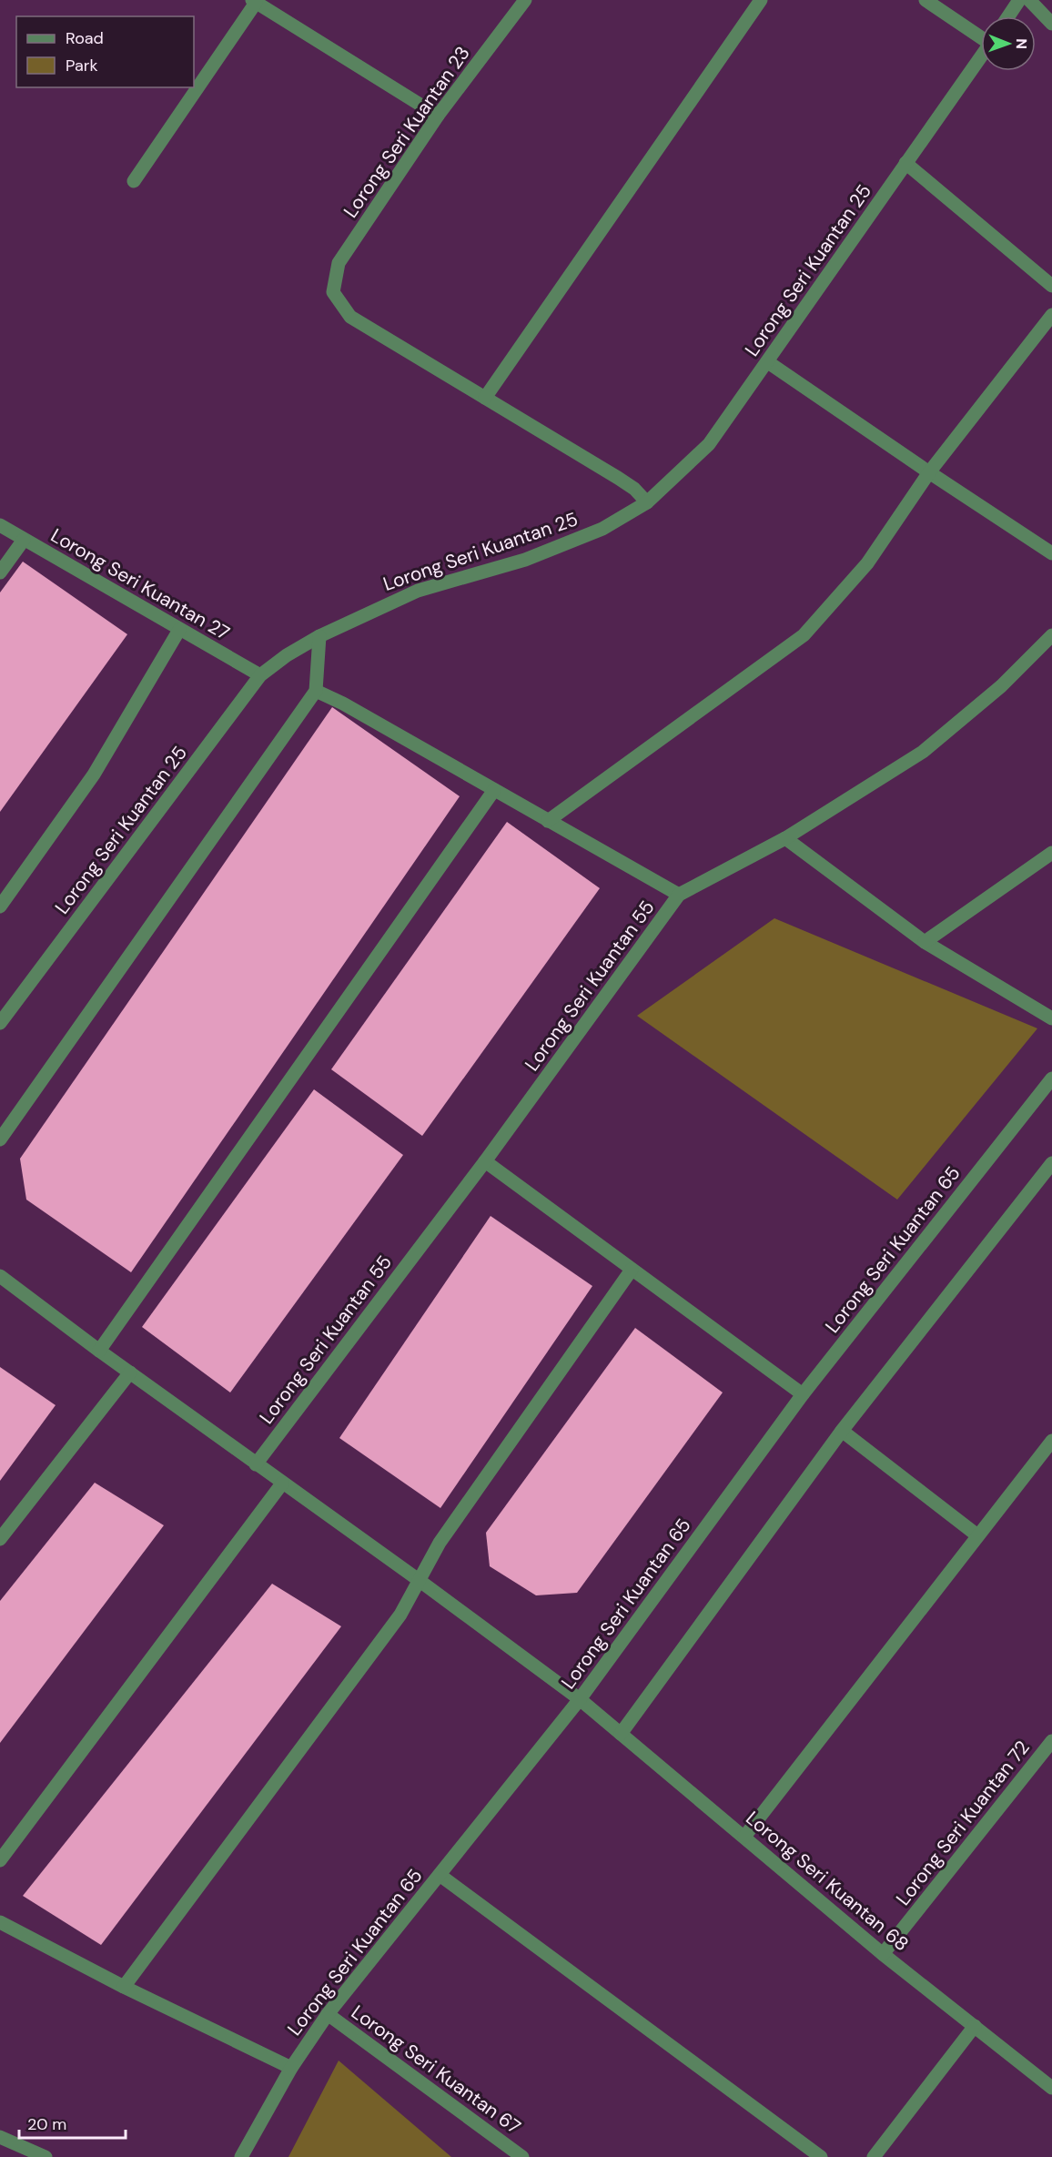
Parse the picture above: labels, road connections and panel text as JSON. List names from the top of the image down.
{
  "streets": {
    "street": [
      "Lorong Seri Kuantan 23",
      "Lorong Seri Kuantan 25",
      "Lorong Seri Kuantan 27",
      "Lorong Seri Kuantan 55",
      "Lorong Seri Kuantan 65",
      "Lorong Seri Kuantan 72",
      "Lorong Seri Kuantan 68",
      "Lorong Seri Kuantan 67"
    ]
  },
  "crossings": [
    ["Lorong Seri Kuantan 25", "Lorong Seri Kuantan 27"],
    ["Lorong Seri Kuantan 55", "Lorong Seri Kuantan 68"],
    ["Lorong Seri Kuantan 65", "Lorong Seri Kuantan 68"],
    ["Lorong Seri Kuantan 65", "Lorong Seri Kuantan 67"],
    ["Lorong Seri Kuantan 72", "Lorong Seri Kuantan 68"]
  ],
  "legend": ["Road", "Park"],
  "scale_bar": "20 m",
  "north": "right"
}
